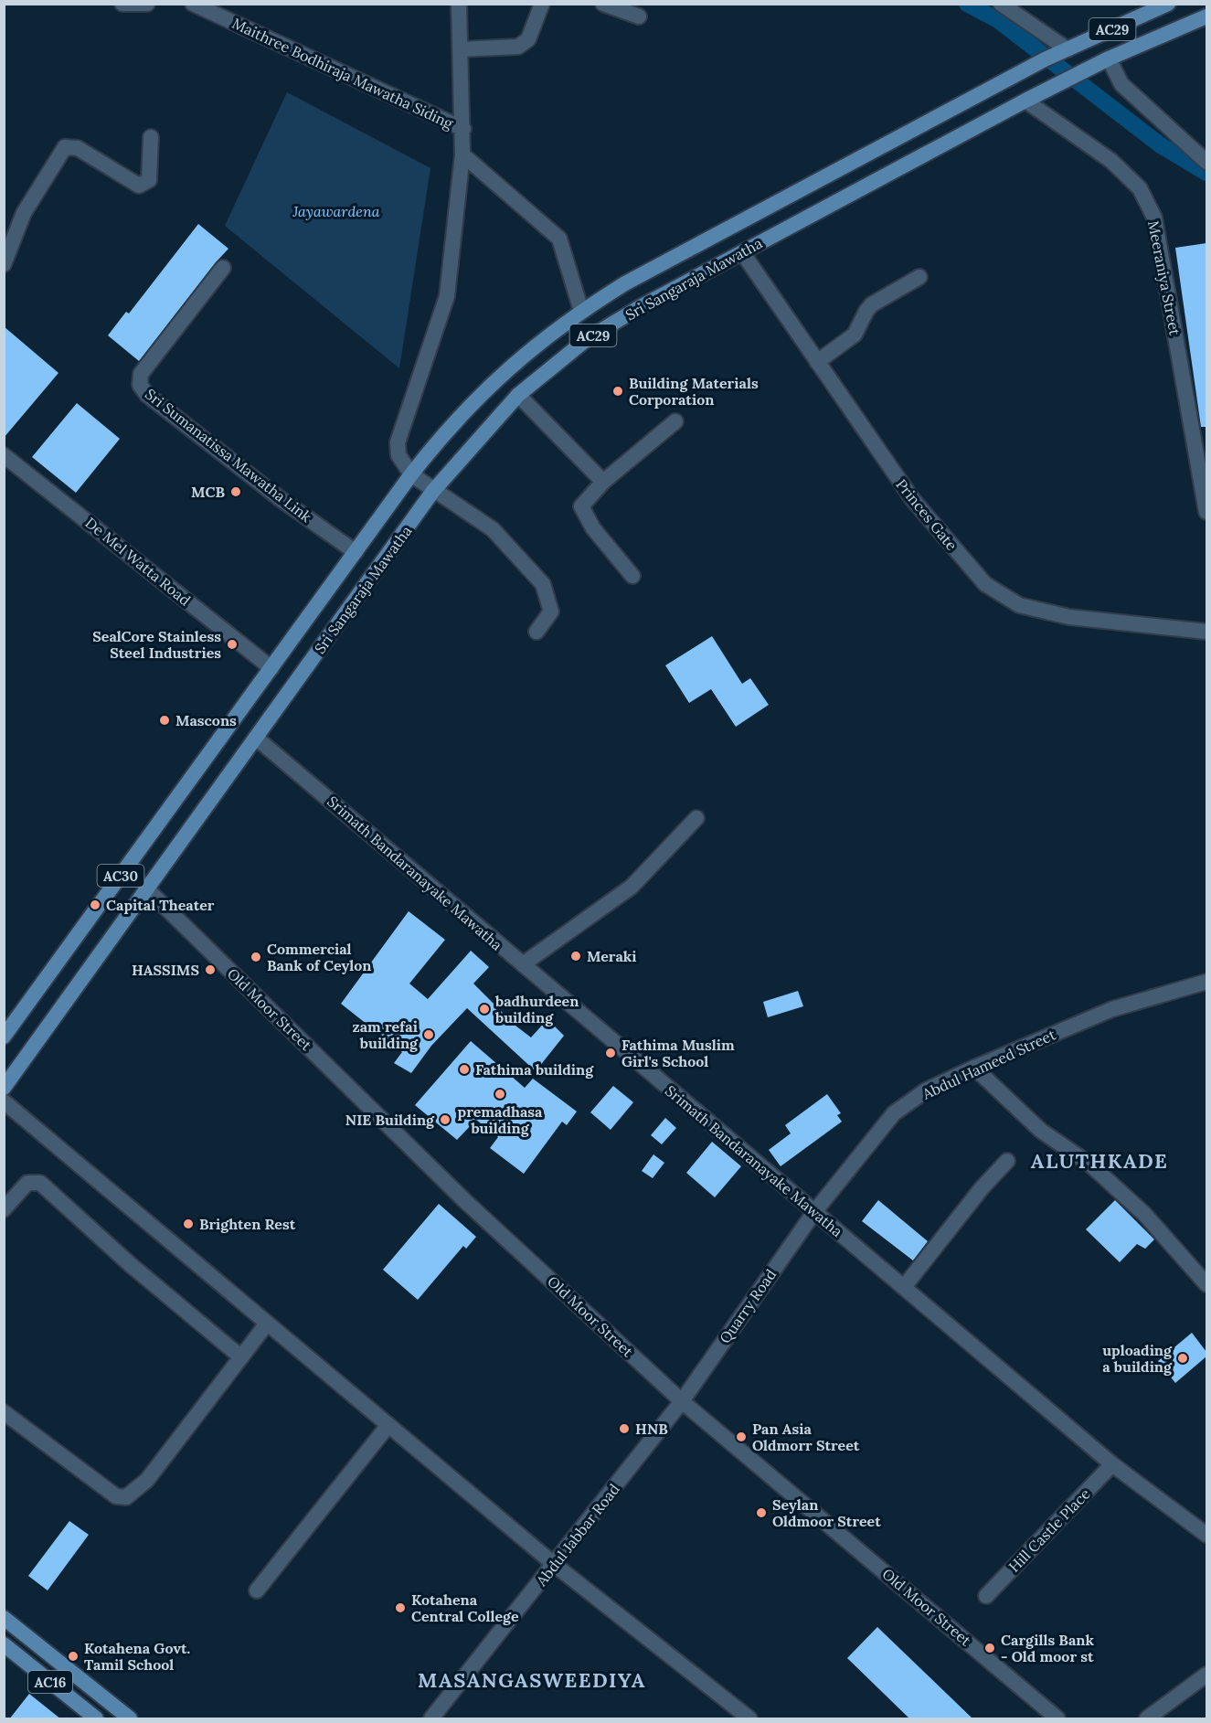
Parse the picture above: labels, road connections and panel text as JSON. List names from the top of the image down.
{
  "streets": {
    "main road": [
      "AC29",
      "Sri Sangaraja Mawatha",
      "AC30",
      "AC16"
    ],
    "street": [
      "Maithree Bodhiraja Mawatha Siding",
      "Meeraniya Street",
      "Sri Sumanatissa Mawatha Link",
      "Princes Gate",
      "De Mel Watta Road",
      "Srimath Bandaranayake Mawatha",
      "Old Moor Street",
      "Abdul Hameed Street",
      "Quarry Road",
      "Hill Castle Place",
      "Abdul Jabbar Road"
    ]
  },
  "crossings": [
    ["Meeraniya Street", "Sri Sangaraja Mawatha"],
    ["Sri Sangaraja Mawatha", "Sri Sumanatissa Mawatha Link"],
    ["Sri Sangaraja Mawatha", "Princes Gate"],
    ["Sri Sangaraja Mawatha", "De Mel Watta Road"],
    ["Sri Sangaraja Mawatha", "Srimath Bandaranayake Mawatha"],
    ["Sri Sangaraja Mawatha", "AC30"],
    ["Srimath Bandaranayake Mawatha", "AC30"],
    ["Srimath Bandaranayake Mawatha", "Abdul Hameed Street"],
    ["Srimath Bandaranayake Mawatha", "Quarry Road"],
    ["Srimath Bandaranayake Mawatha", "Hill Castle Place"],
    ["AC30", "Old Moor Street"],
    ["Old Moor Street", "Quarry Road"],
    ["Old Moor Street", "Abdul Jabbar Road"],
    ["Abdul Hameed Street", "Quarry Road"],
    ["Quarry Road", "Abdul Jabbar Road"]
  ],
  "districts": ["ALUTHKADE", "MASANGASWEEDIYA"],
  "parks": ["Jayawardena"],
  "places": [
    "Building Materials Corporation",
    "MCB",
    "SealCore Stainless Steel Industries",
    "Mascons",
    "Capital Theater",
    "Meraki",
    "Commercial Bank of Ceylon",
    "HASSIMS",
    "badhurdeen building",
    "zam refai building",
    "Fathima Muslim Girl's School",
    "Fathima building",
    "premadhasa building",
    "NIE Building",
    "Brighten Rest",
    "uploading a building",
    "HNB",
    "Pan Asia Oldmorr Street",
    "Seylan Oldmoor Street",
    "Kotahena Central College",
    "Cargills Bank - Old moor st",
    "Kotahena Govt. Tamil School"
  ]
}
